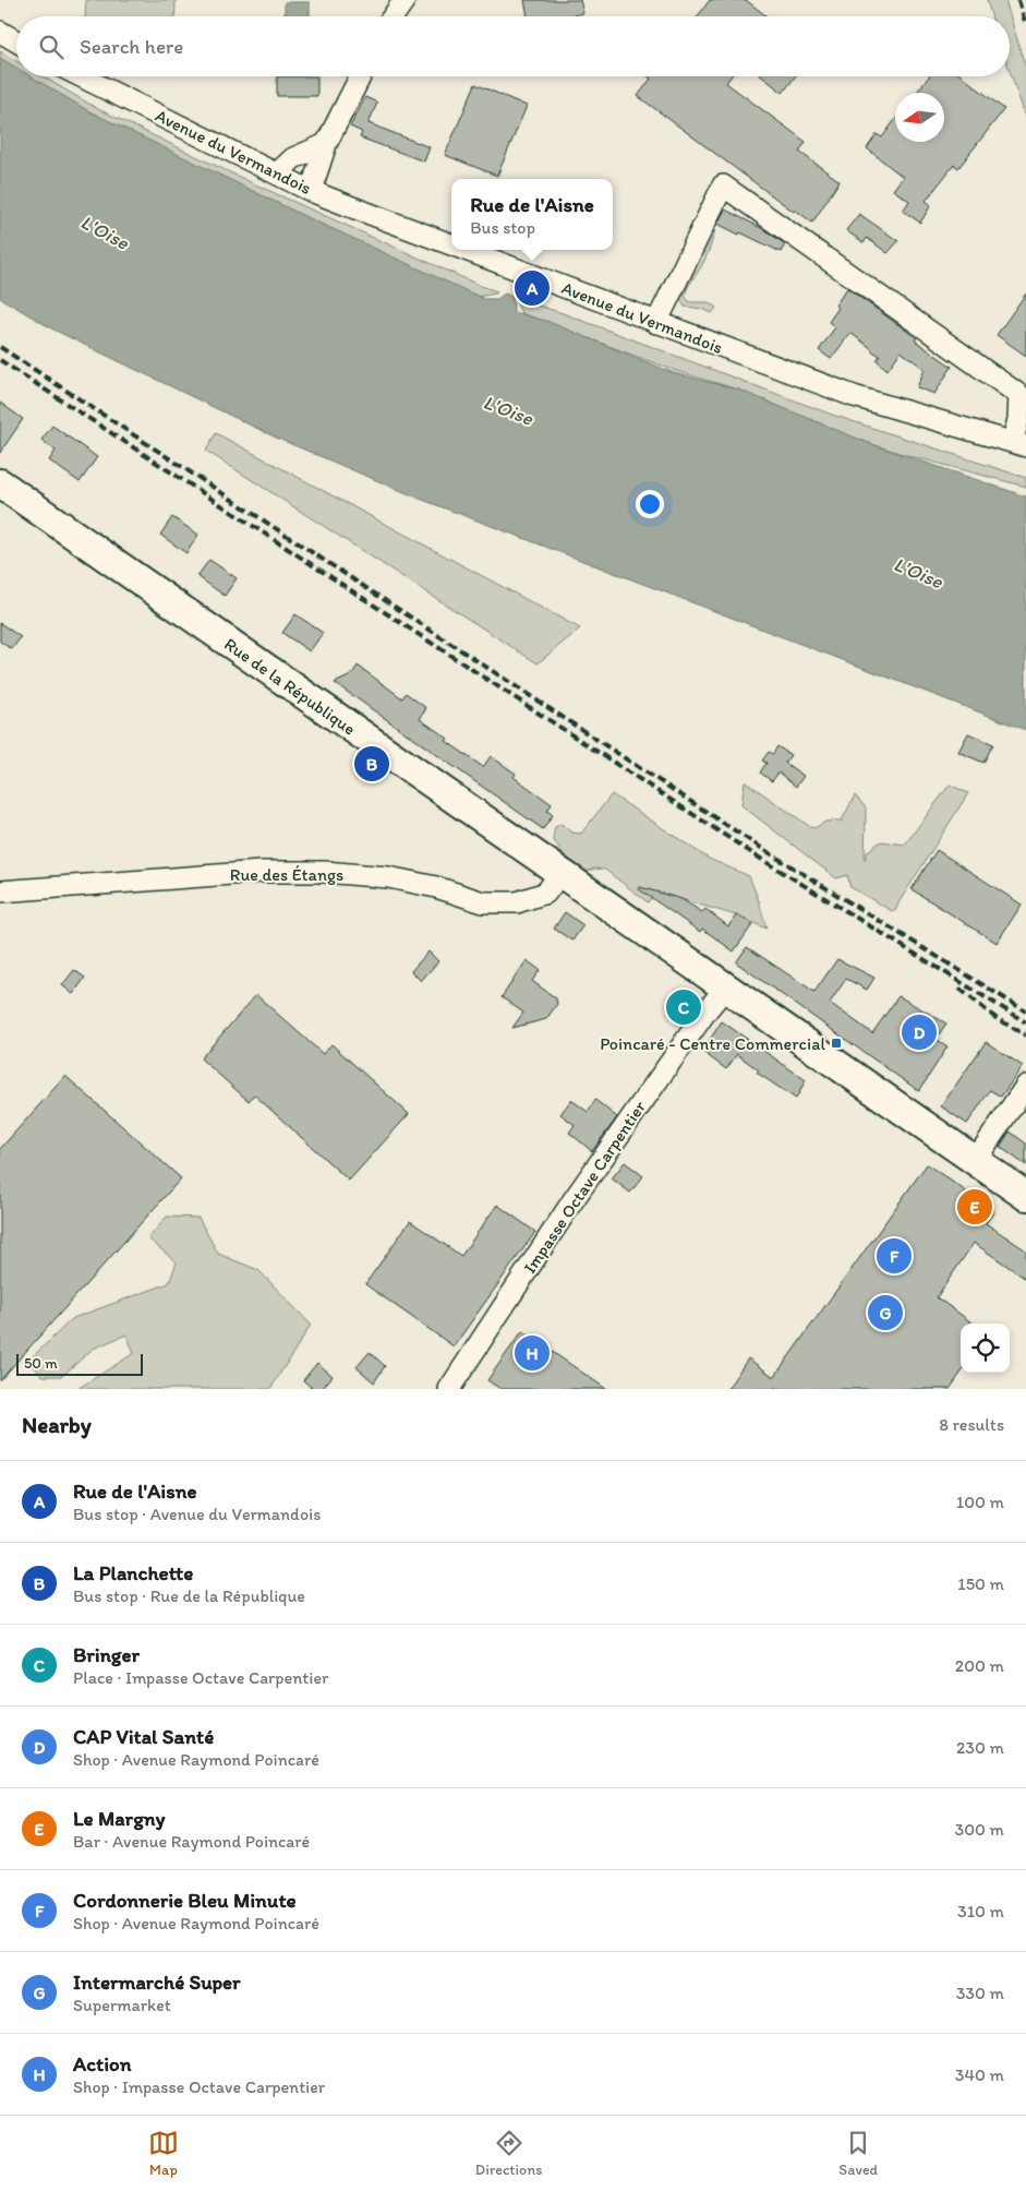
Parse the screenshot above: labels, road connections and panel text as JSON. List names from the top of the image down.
{
  "streets": {
    "main road": ["Rue de la République"],
    "street": ["Avenue du Vermandois", "Rue des Étangs", "Impasse Octave Carpentier"]
  },
  "crossings": [
    ["Rue de la République", "Rue des Étangs"],
    ["Rue de la République", "Impasse Octave Carpentier"]
  ],
  "water": ["L'Oise"],
  "places": {
    "transit": ["Poincaré - Centre Commercial"]
  },
  "scale_bar": "50 m",
  "north": "left",
  "page": {
    "search": "Search here",
    "popup": ["Rue de l'Aisne", "Bus stop"],
    "pins": [
      "A",
      "B",
      "C",
      "D",
      "E",
      "F",
      "G",
      "H"
    ],
    "scale": "50 m",
    "heading": ["Nearby", "8 results"],
    "list": [
      {
        "mark": "A",
        "name": "Rue de l'Aisne",
        "note": "Bus stop · Avenue du Vermandois",
        "value": "100 m"
      },
      {
        "mark": "B",
        "name": "La Planchette",
        "note": "Bus stop · Rue de la République",
        "value": "150 m"
      },
      {
        "mark": "C",
        "name": "Bringer",
        "note": "Place · Impasse Octave Carpentier",
        "value": "200 m"
      },
      {
        "mark": "D",
        "name": "CAP Vital Santé",
        "note": "Shop · Avenue Raymond Poincaré",
        "value": "230 m"
      },
      {
        "mark": "E",
        "name": "Le Margny",
        "note": "Bar · Avenue Raymond Poincaré",
        "value": "300 m"
      },
      {
        "mark": "F",
        "name": "Cordonnerie Bleu Minute",
        "note": "Shop · Avenue Raymond Poincaré",
        "value": "310 m"
      },
      {
        "mark": "G",
        "name": "Intermarché Super",
        "note": "Supermarket",
        "value": "330 m"
      },
      {
        "mark": "H",
        "name": "Action",
        "note": "Shop · Impasse Octave Carpentier",
        "value": "340 m"
      }
    ],
    "nav": ["Map", "Directions", "Saved"]
  }
}
